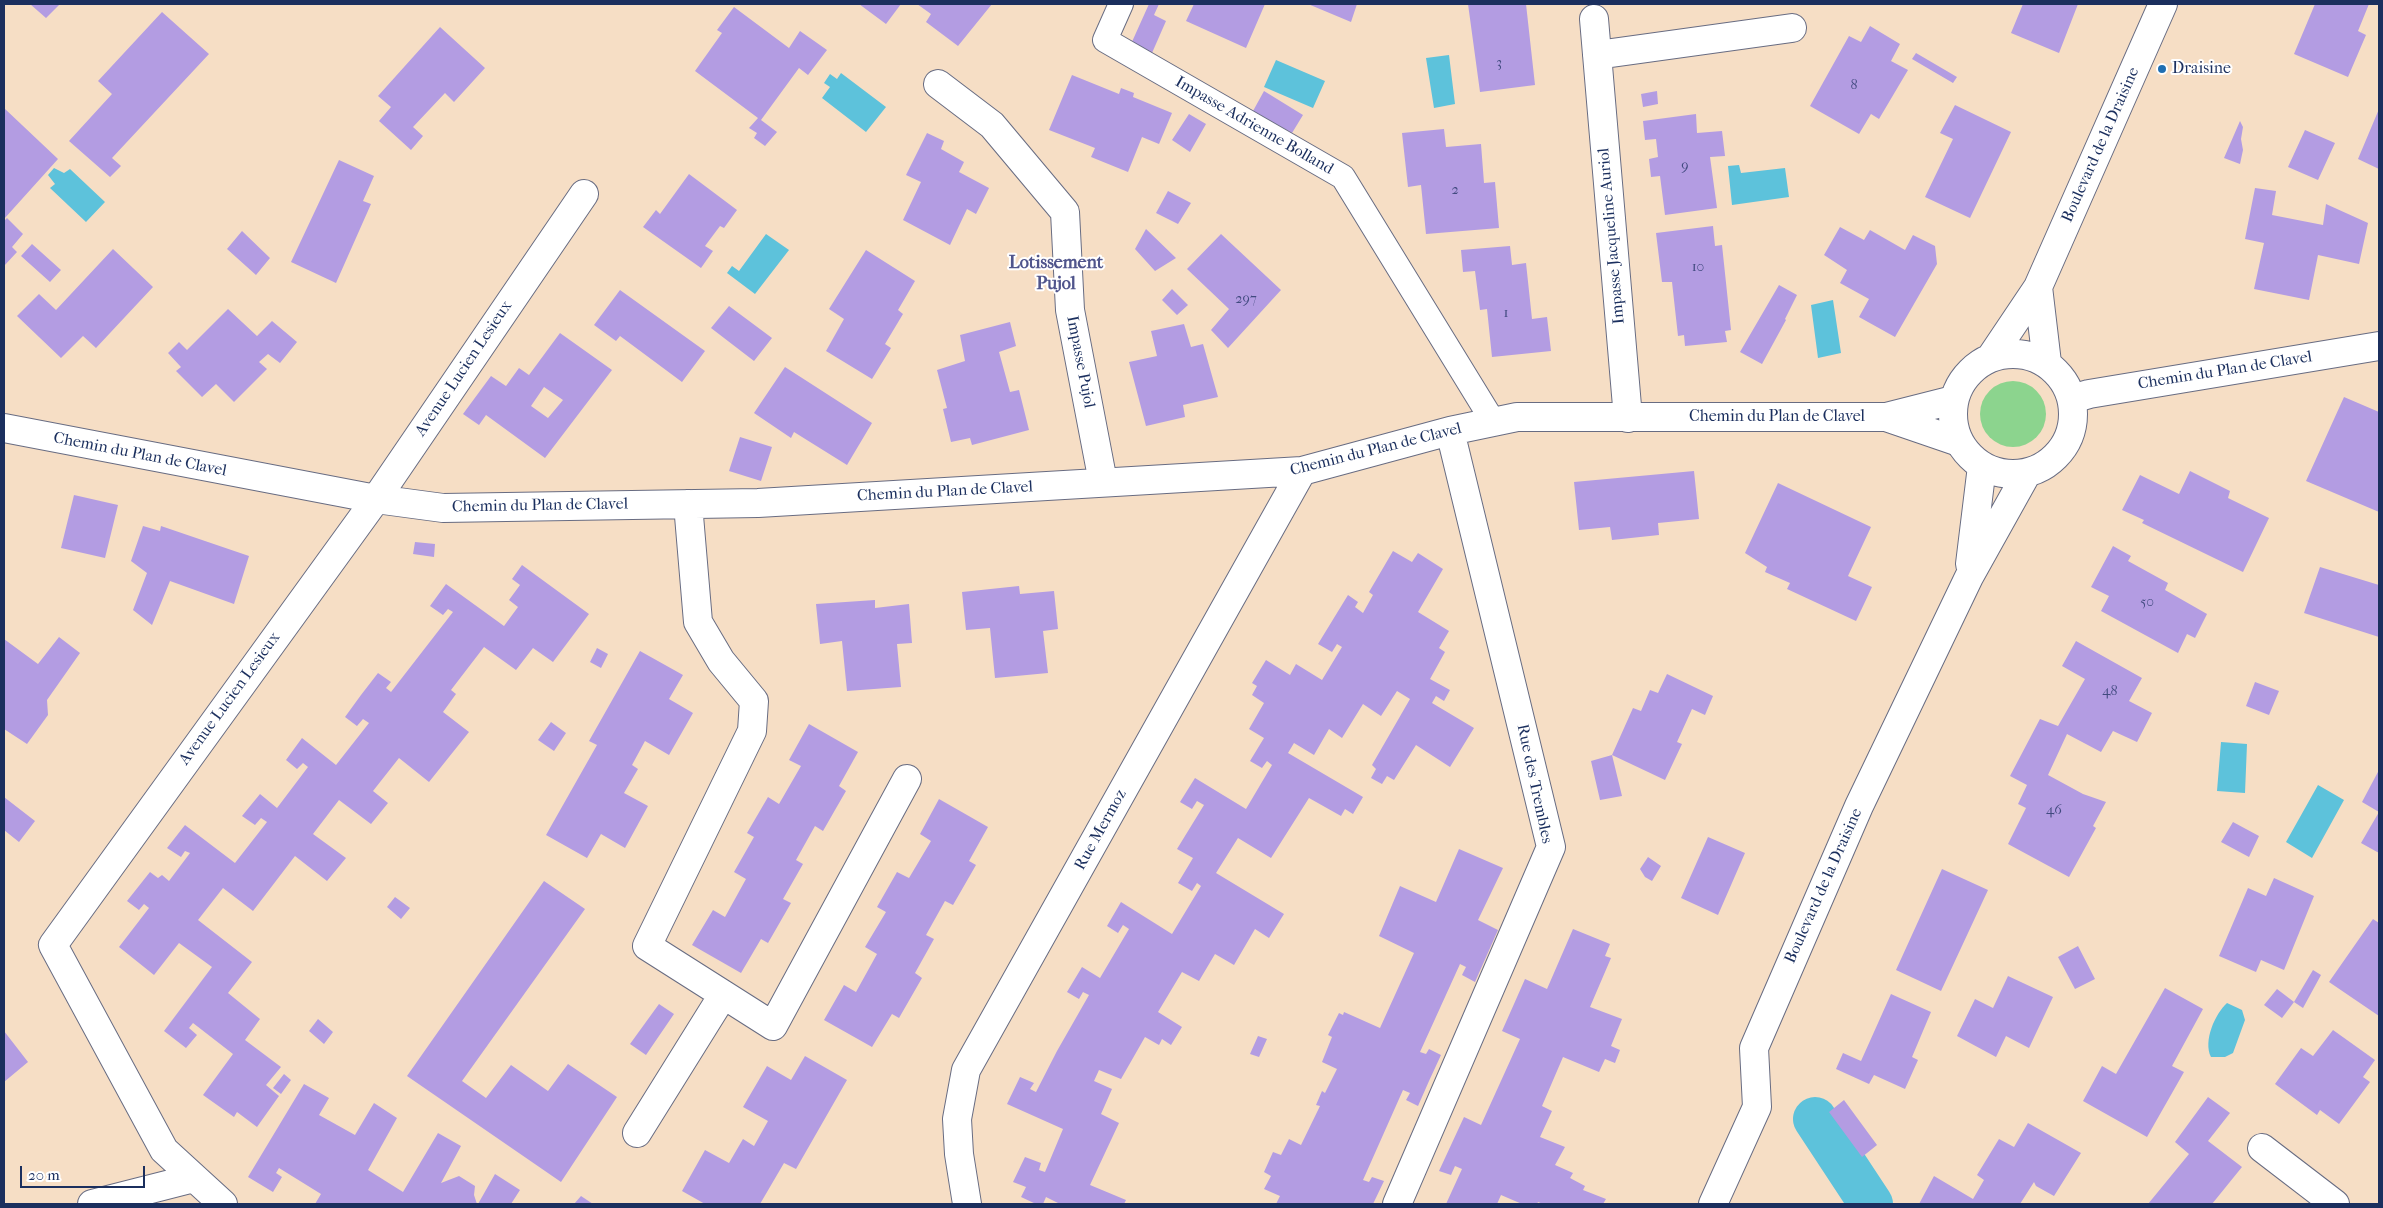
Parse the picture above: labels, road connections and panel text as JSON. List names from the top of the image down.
{
  "streets": {
    "street": [
      "Boulevard de la Draisine",
      "Impasse Jacqueline Auriol",
      "Impasse Pujol",
      "Avenue Lucien Lesieux",
      "Chemin du Plan de Clavel",
      "Rue des Trembles",
      "Rue Mermoz"
    ],
    "lane": ["Impasse Adrienne Bolland"]
  },
  "crossings": [
    ["Impasse Adrienne Bolland", "Chemin du Plan de Clavel"],
    ["Boulevard de la Draisine", "Chemin du Plan de Clavel"],
    ["Impasse Jacqueline Auriol", "Chemin du Plan de Clavel"],
    ["Impasse Pujol", "Chemin du Plan de Clavel"],
    ["Avenue Lucien Lesieux", "Chemin du Plan de Clavel"],
    ["Chemin du Plan de Clavel", "Rue des Trembles"],
    ["Chemin du Plan de Clavel", "Rue Mermoz"]
  ],
  "districts": ["Lotissement Pujol"],
  "places": ["Draisine"],
  "house_numbers": [
    "3",
    "8",
    "9",
    "2",
    "10",
    "297",
    "1",
    "50",
    "48",
    "46"
  ],
  "scale_bar": "20 m"
}
